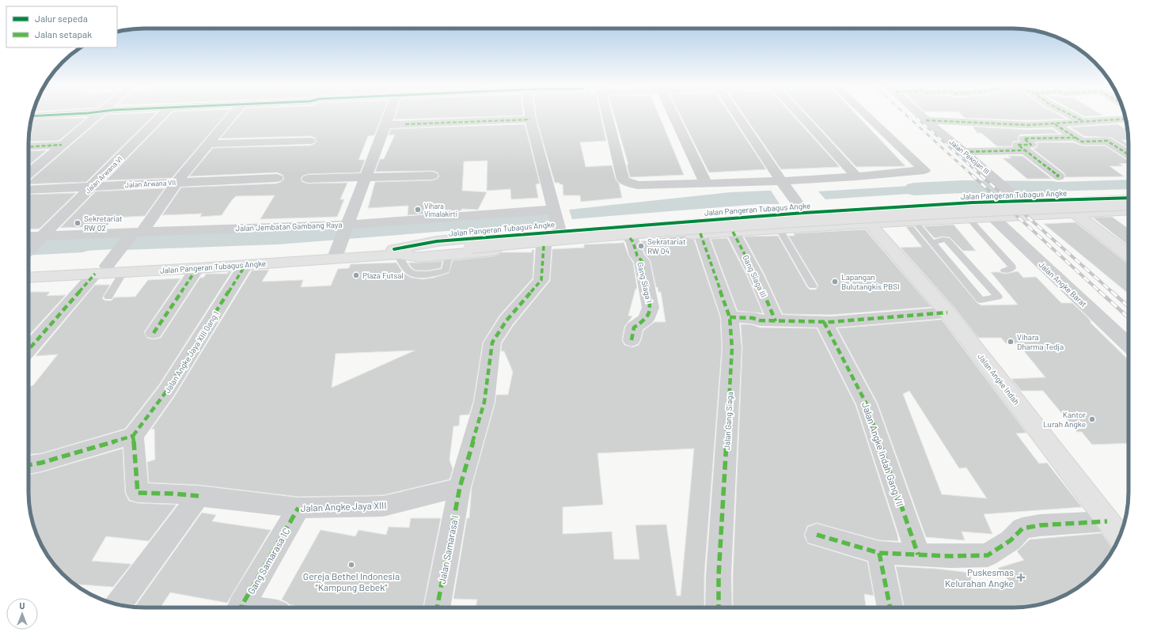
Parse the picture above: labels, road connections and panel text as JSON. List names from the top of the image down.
{
  "streets": {
    "street": [
      "Jalan Pekojan III",
      "Jalan Arwana VI",
      "Jalan Arwana VII",
      "Jalan Pangeran Tubagus Angke",
      "Jalan Jembatan Gambang Raya",
      "Gang Siaga III",
      "Gang Siaga I",
      "Jalan Angke Barat",
      "Jalan Angke Jaya XIII Gang 1",
      "Jalan Angke Indah",
      "Jalan Gang Siaga",
      "Jalan Angke Indah Gang VII",
      "Jalan Angke Jaya XIII",
      "Jalan Samarasa I",
      "Gang Samarasa 1C"
    ]
  },
  "crossings": [
    ["Jalan Pekojan III", "Jalan Pangeran Tubagus Angke"],
    ["Jalan Arwana VI", "Jalan Arwana VII"],
    ["Jalan Arwana VI", "Jalan Jembatan Gambang Raya"],
    ["Jalan Pangeran Tubagus Angke", "Gang Siaga III"],
    ["Jalan Pangeran Tubagus Angke", "Gang Siaga I"],
    ["Jalan Pangeran Tubagus Angke", "Jalan Angke Barat"],
    ["Jalan Pangeran Tubagus Angke", "Jalan Angke Jaya XIII Gang 1"],
    ["Jalan Pangeran Tubagus Angke", "Jalan Angke Indah"],
    ["Jalan Pangeran Tubagus Angke", "Jalan Gang Siaga"],
    ["Jalan Angke Jaya XIII Gang 1", "Jalan Angke Jaya XIII"],
    ["Jalan Angke Jaya XIII", "Jalan Samarasa I"],
    ["Jalan Angke Jaya XIII", "Gang Samarasa 1C"]
  ],
  "places": {
    "other": [
      "Vihara Vimalakirti",
      "Sekretariat RW 02",
      "Sekratariat RW 04",
      "Plaza Futsal",
      "Lapangan Bulutangkis PBSI",
      "Vihara Dharma Tedja",
      "Kantor Lurah Angke",
      "Gereja Bethel Indonesia \"Kampung Bebek\""
    ],
    "health": ["Puskesmas Kelurahan Angke"]
  },
  "legend": ["Jalur sepeda", "Jalan setapak"],
  "north": "top"
}
